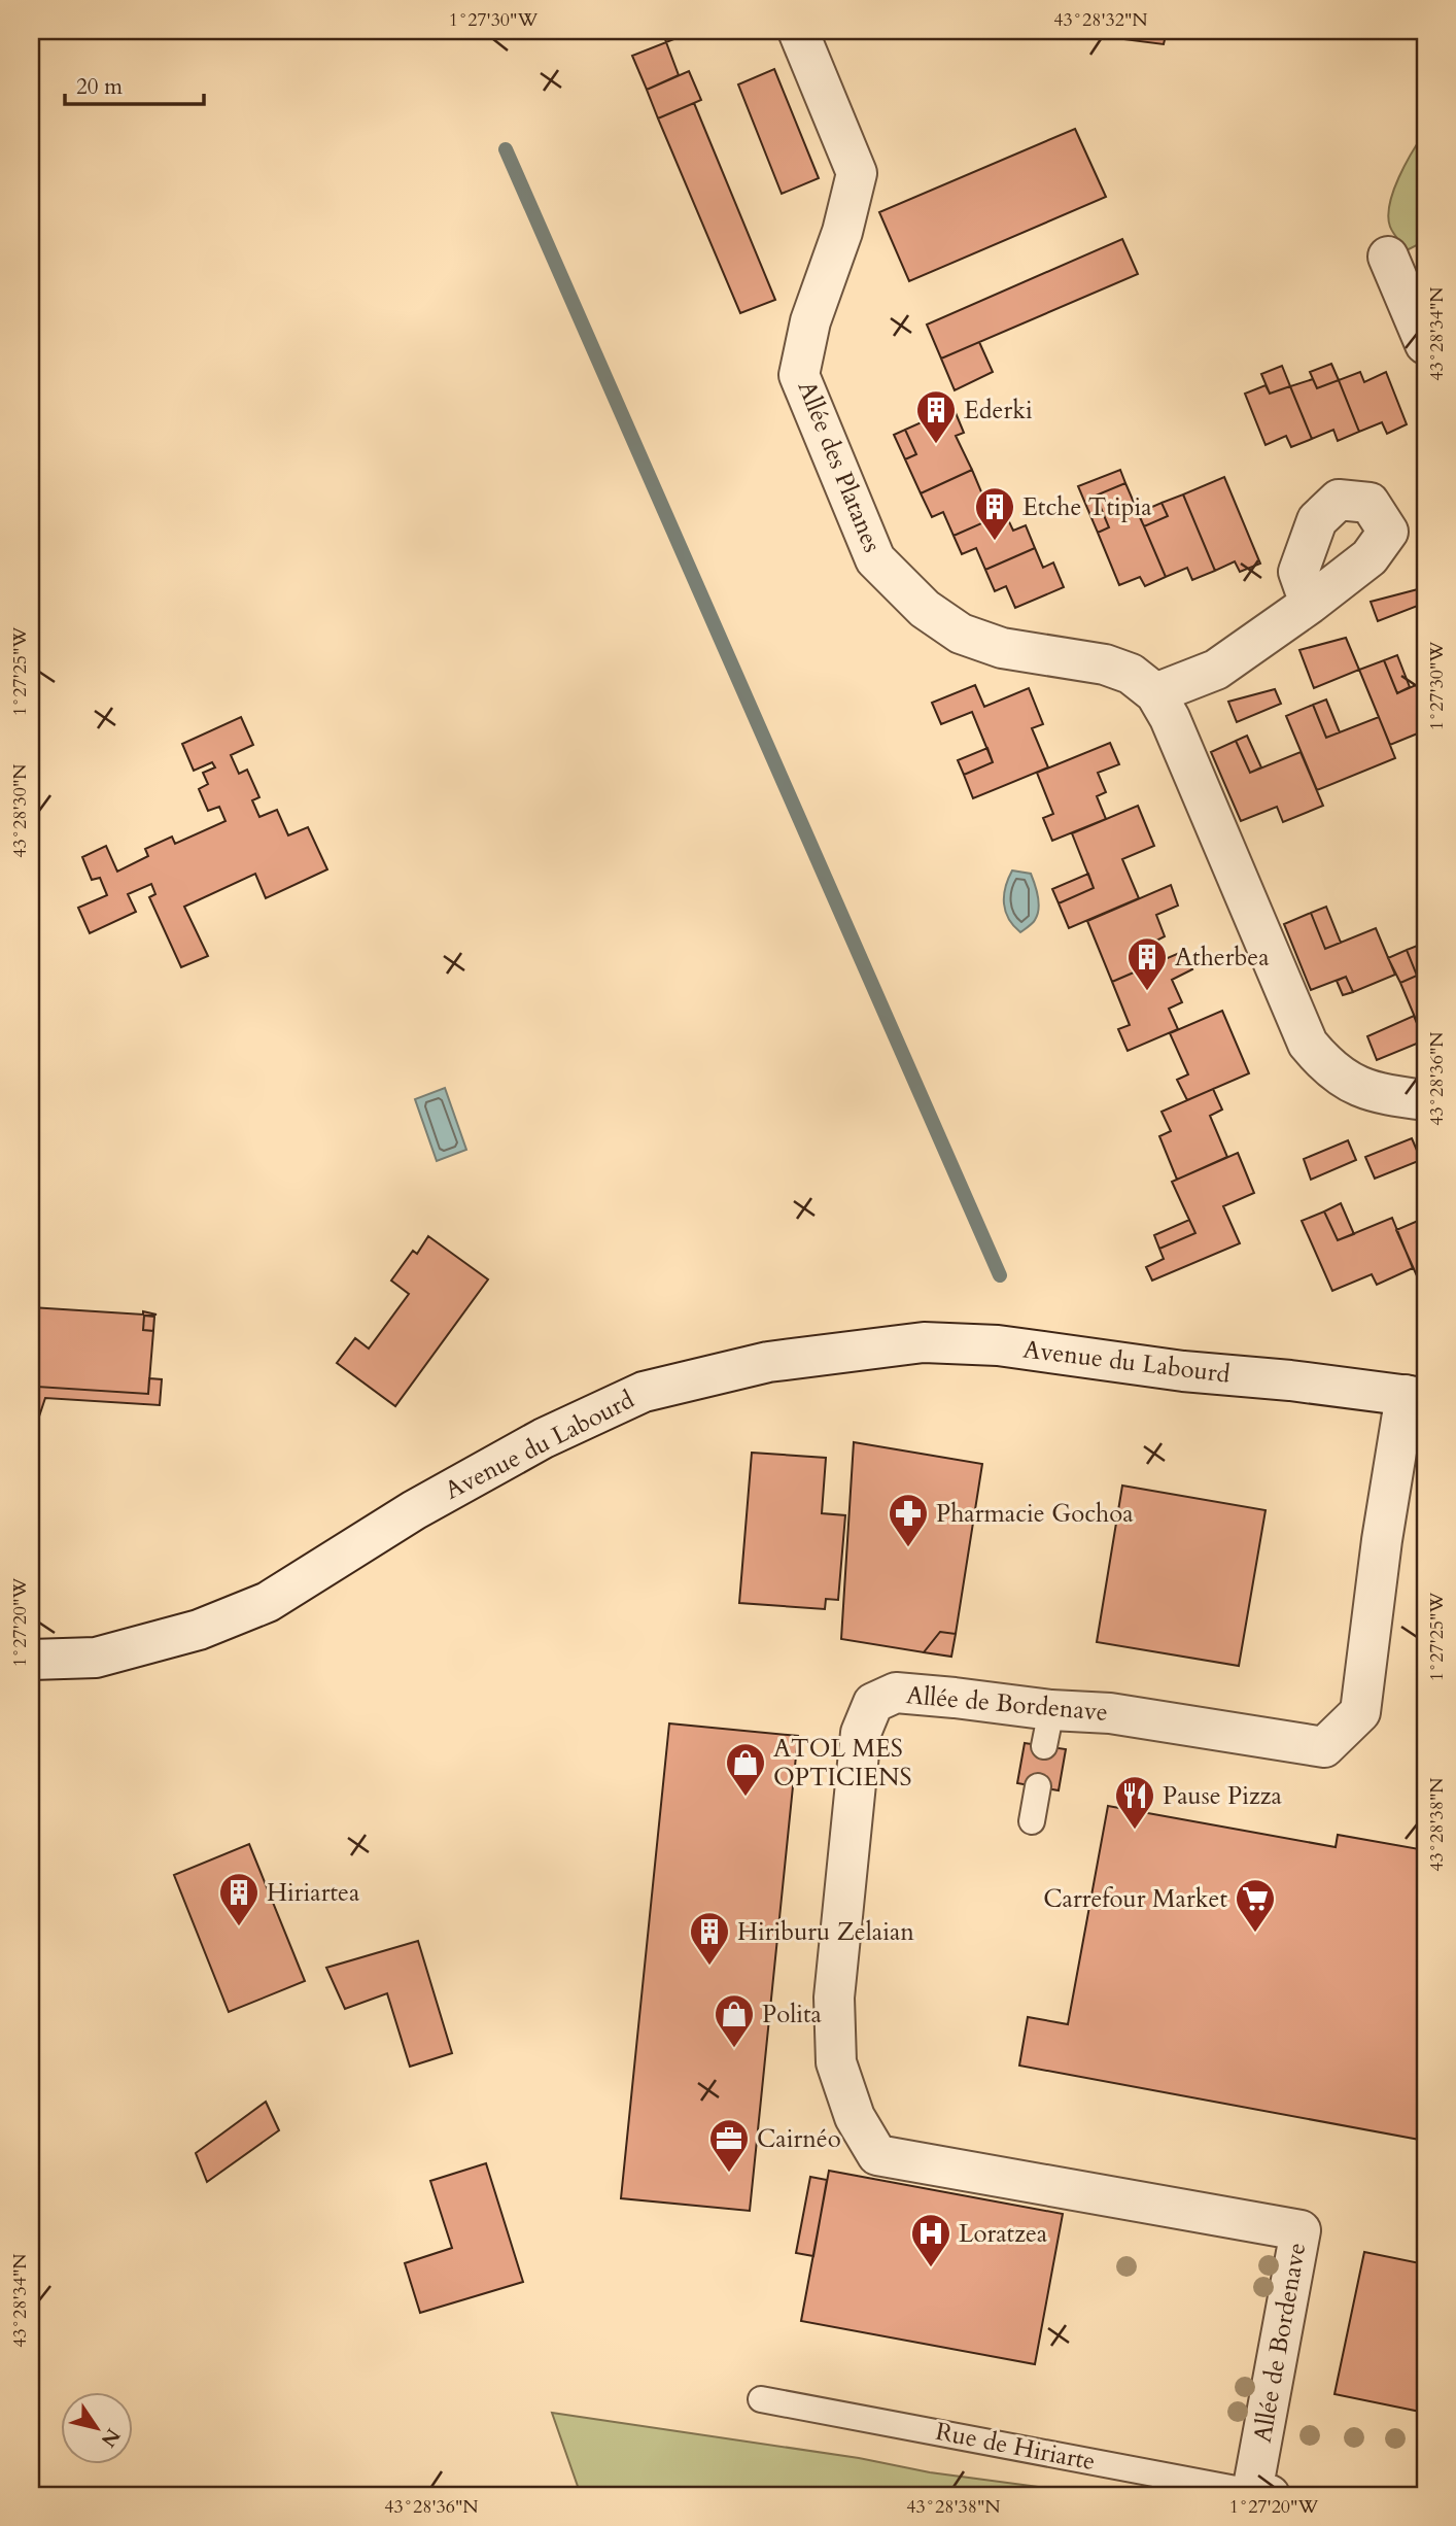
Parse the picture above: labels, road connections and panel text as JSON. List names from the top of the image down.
{
  "streets": {
    "street": ["Allée des Platanes", "Avenue du Labourd", "Allée de Bordenave"],
    "lane": ["Rue de Hiriarte"]
  },
  "crossings": [
    ["Avenue du Labourd", "Allée de Bordenave"],
    ["Allée de Bordenave", "Rue de Hiriarte"]
  ],
  "places": {
    "building": [
      "Ederki",
      "Etche Ttipia",
      "Atherbea",
      "Hiriartea",
      "Hiriburu Zelaian"
    ],
    "pharmacy": ["Pharmacie Gochoa"],
    "shop": ["ATOL MES OPTICIENS", "Polita"],
    "restaurant": ["Pause Pizza"],
    "supermarket": ["Carrefour Market"],
    "office": ["Cairnéo"],
    "hospital": ["Loratzea"]
  },
  "scale_bar": "20 m",
  "north": "bottom right",
  "coordinates": [
    "1°27'30\"W",
    "43°28'32\"N",
    "43°28'34\"N",
    "1°27'25\"W",
    "43°28'30\"N",
    "43°28'36\"N",
    "1°27'20\"W",
    "43°28'38\"N"
  ]
}
